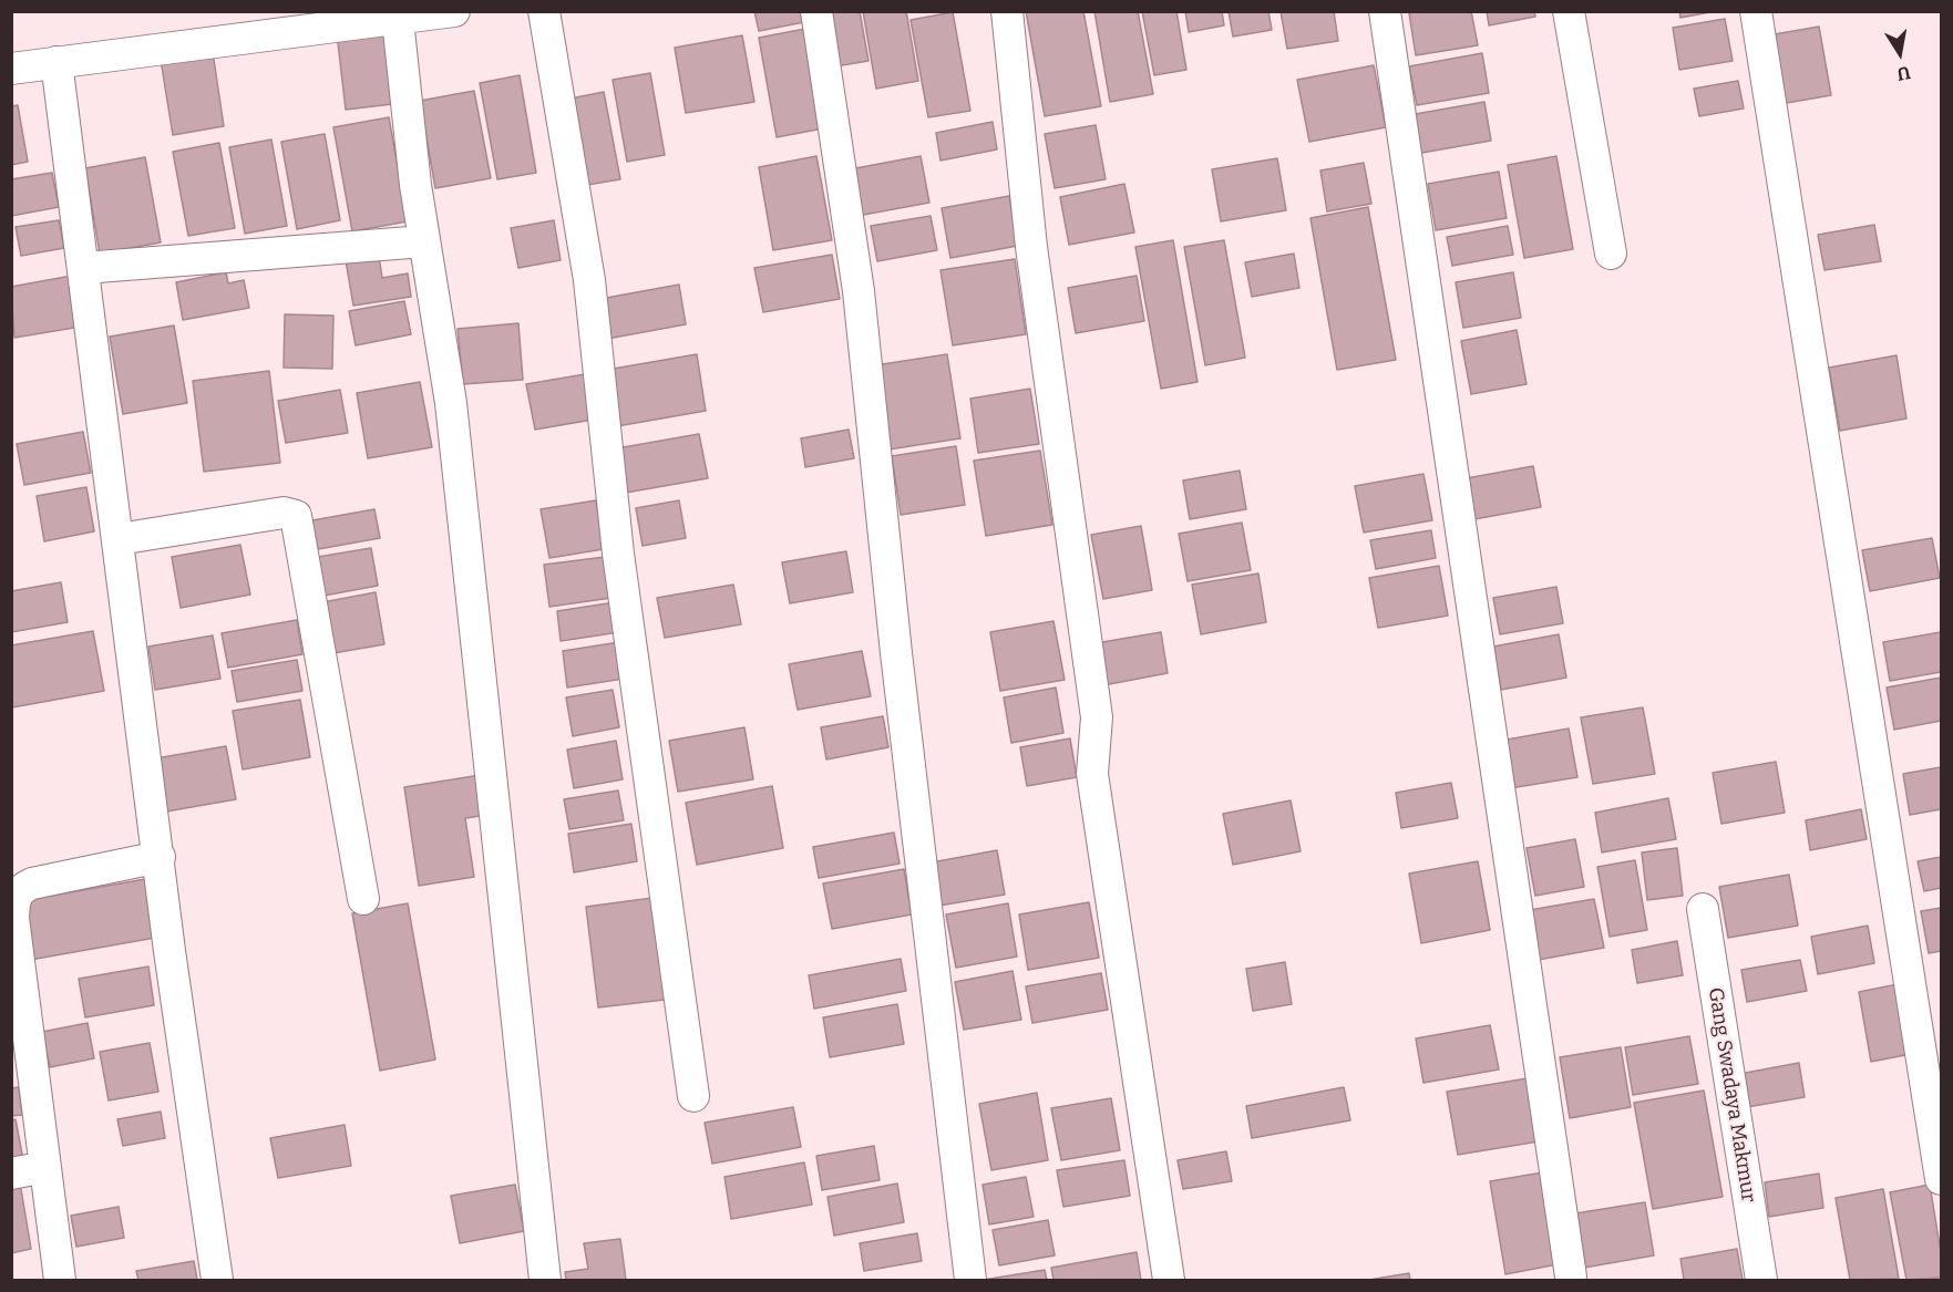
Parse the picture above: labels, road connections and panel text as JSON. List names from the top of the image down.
{
  "streets": {
    "street": ["Gang Swadaya Makmur"]
  },
  "north": "bottom"
}
